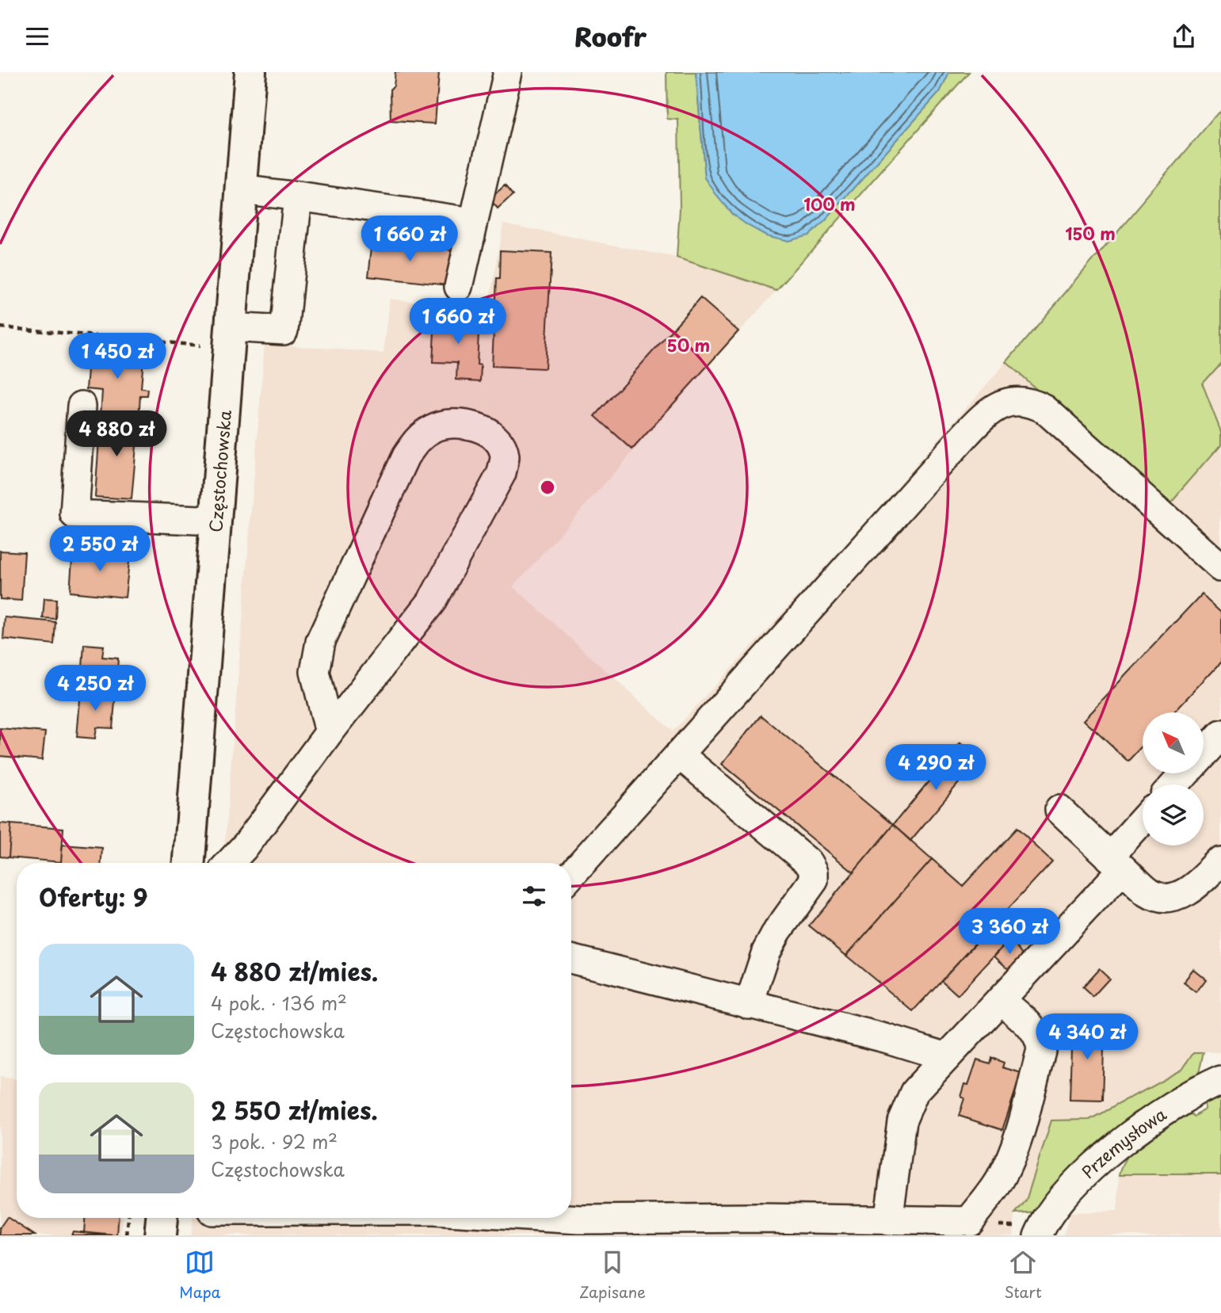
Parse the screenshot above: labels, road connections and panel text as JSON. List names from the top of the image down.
{
  "streets": {
    "main road": ["Częstochowska"],
    "street": ["Przemysłowa"]
  },
  "north": "top left",
  "page": {
    "header": "Roofr",
    "price": [
      "1 660 zł",
      "1 660 zł",
      "1 450 zł",
      "4 880 zł",
      "2 550 zł",
      "4 250 zł",
      "4 290 zł",
      "3 360 zł",
      "4 340 zł"
    ],
    "heading": "Oferty: 9",
    "list": [
      {
        "name": "4 880 zł/mies.",
        "note": "4 pok. · 136 m² · Częstochowska"
      },
      {
        "name": "2 550 zł/mies.",
        "note": "3 pok. · 92 m² · Częstochowska"
      }
    ],
    "tabs": ["Mapa", "Zapisane", "Start"]
  },
  "rings": ["100 m", "150 m", "50 m"]
}
